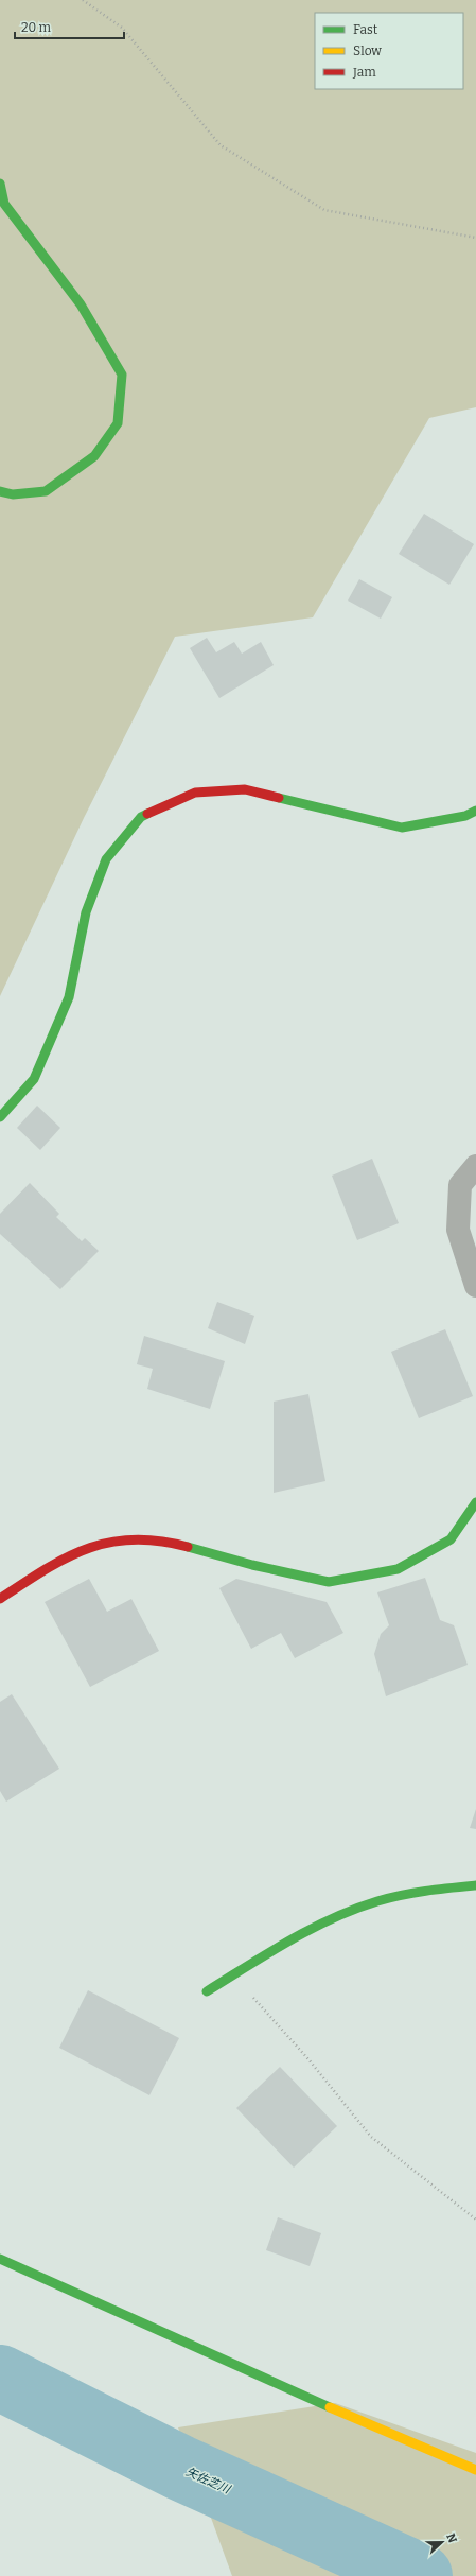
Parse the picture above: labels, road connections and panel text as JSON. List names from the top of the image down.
{
  "water": ["矢佐芝川"],
  "legend": ["Fast", "Slow", "Jam"],
  "scale_bar": "20 m",
  "north": "right"
}
